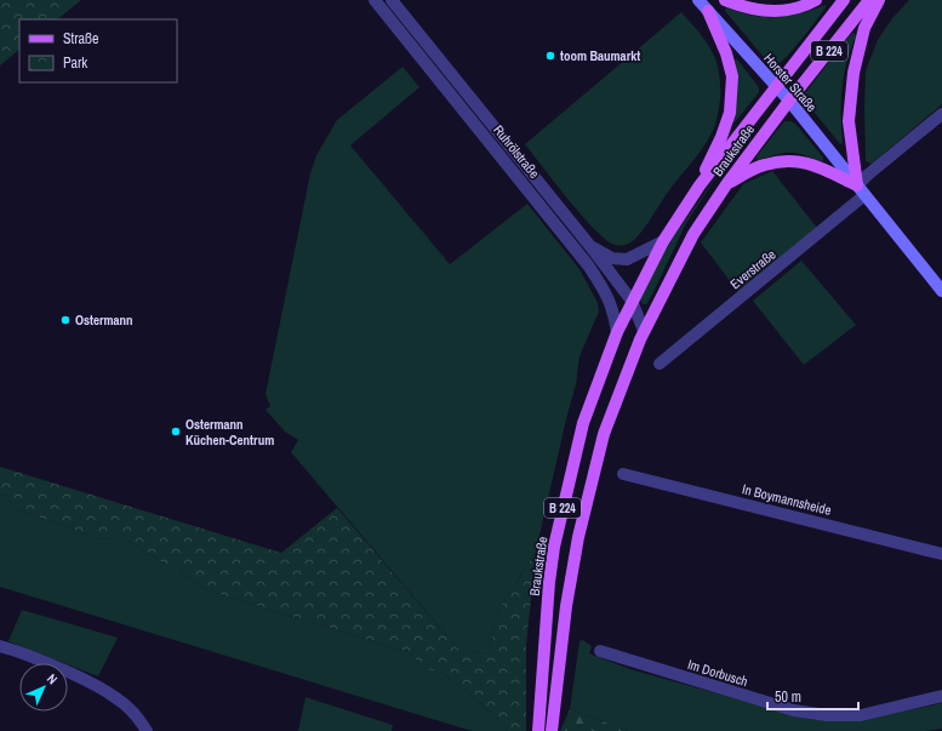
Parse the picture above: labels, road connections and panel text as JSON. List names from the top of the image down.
{
  "streets": {
    "main road": ["B 224", "Horster Straße", "Braukstraße"],
    "street": [
      "Ruhrölstraße",
      "Everstraße",
      "In Boymannsheide",
      "Im Dorbusch"
    ]
  },
  "crossings": [
    ["Horster Straße", "Braukstraße"],
    ["Horster Straße", "Everstraße"],
    ["Braukstraße", "Ruhrölstraße"]
  ],
  "places": ["toom Baumarkt", "Ostermann", "Ostermann Küchen-Centrum"],
  "legend": ["Straße", "Park"],
  "scale_bar": "50 m",
  "north": "top right"
}
